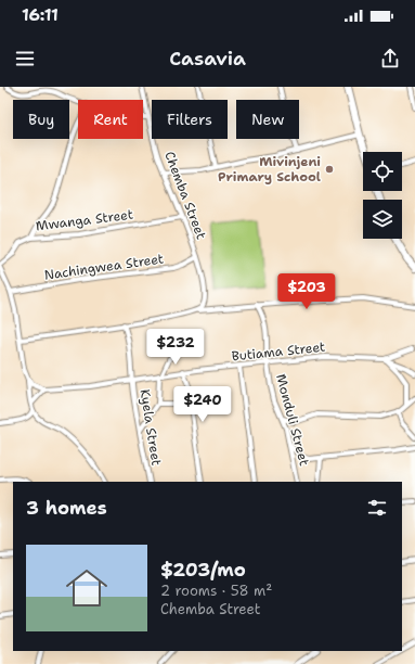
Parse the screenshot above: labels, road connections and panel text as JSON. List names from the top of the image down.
{
  "streets": {
    "street": [
      "Chemba Street",
      "Mwanga Street",
      "Nachingwea Street",
      "Butiama Street",
      "Monduli Street",
      "Kyela Street"
    ]
  },
  "crossings": [
    ["Chemba Street", "Mwanga Street"],
    ["Chemba Street", "Nachingwea Street"],
    ["Butiama Street", "Monduli Street"],
    ["Butiama Street", "Kyela Street"]
  ],
  "places": ["Mivinjeni Primary School"],
  "page": {
    "status": "16:11",
    "header": "Casavia",
    "chip": [
      "Buy",
      "Rent",
      "Filters",
      "New"
    ],
    "price": ["$203", "$232", "$240"],
    "heading": "3 homes",
    "list": [
      {
        "name": "$203/mo",
        "note": "2 rooms · 58 m² · Chemba Street"
      }
    ]
  }
}
